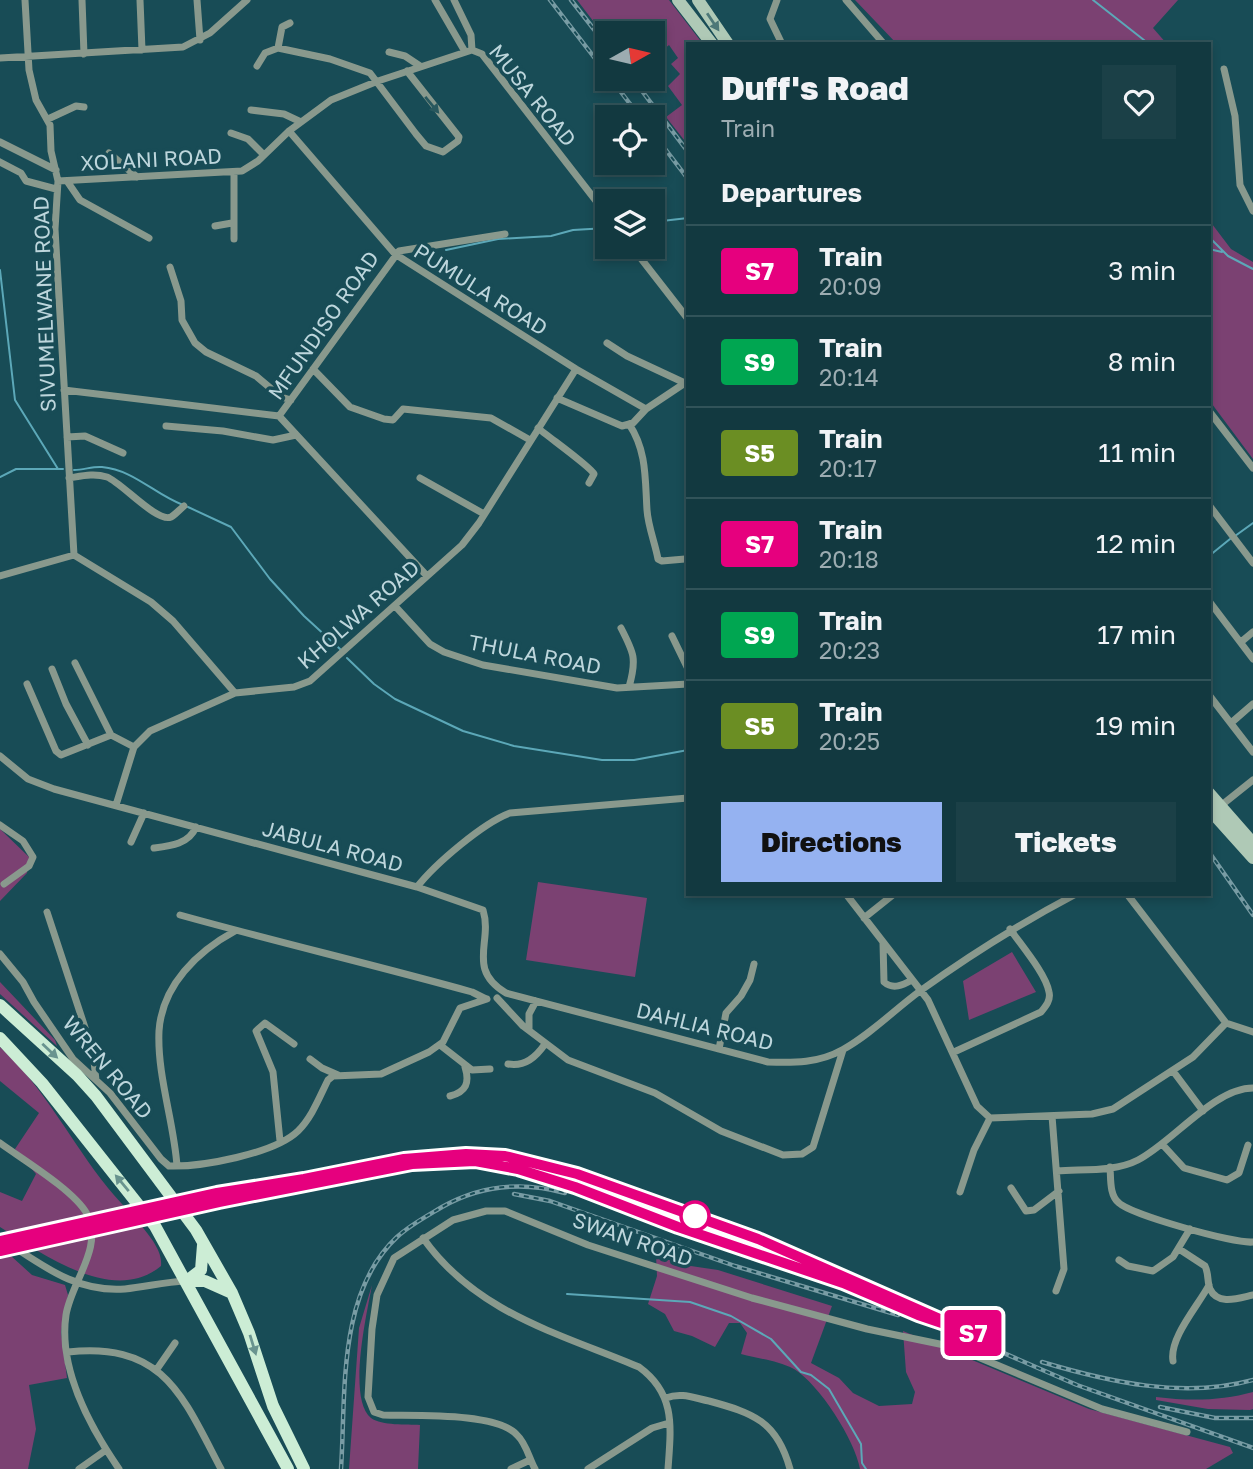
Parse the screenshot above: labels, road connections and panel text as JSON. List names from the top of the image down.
{
  "streets": {
    "street": [
      "MUSA ROAD",
      "XOLANI ROAD",
      "PUMULA ROAD",
      "SIVUMELWANE ROAD",
      "MFUNDISO ROAD",
      "KHOLWA ROAD",
      "THULA ROAD",
      "JABULA ROAD",
      "DAHLIA ROAD",
      "WREN ROAD",
      "SWAN ROAD"
    ]
  },
  "crossings": [
    ["MUSA ROAD", "XOLANI ROAD"],
    ["XOLANI ROAD", "PUMULA ROAD"],
    ["XOLANI ROAD", "SIVUMELWANE ROAD"],
    ["PUMULA ROAD", "MFUNDISO ROAD"],
    ["PUMULA ROAD", "KHOLWA ROAD"],
    ["KHOLWA ROAD", "THULA ROAD"]
  ],
  "north": "right",
  "page": {
    "on_map": "S7",
    "heading": [
      ["Duff's Road", "Train"],
      "Departures"
    ],
    "list": [
      {
        "mark": "S7",
        "name": "Train",
        "note": "20:09",
        "value": "3 min"
      },
      {
        "mark": "S9",
        "name": "Train",
        "note": "20:14",
        "value": "8 min"
      },
      {
        "mark": "S5",
        "name": "Train",
        "note": "20:17",
        "value": "11 min"
      },
      {
        "mark": "S7",
        "name": "Train",
        "note": "20:18",
        "value": "12 min"
      },
      {
        "mark": "S9",
        "name": "Train",
        "note": "20:23",
        "value": "17 min"
      },
      {
        "mark": "S5",
        "name": "Train",
        "note": "20:25",
        "value": "19 min"
      }
    ],
    "buttons": ["Directions", "Tickets"]
  }
}
